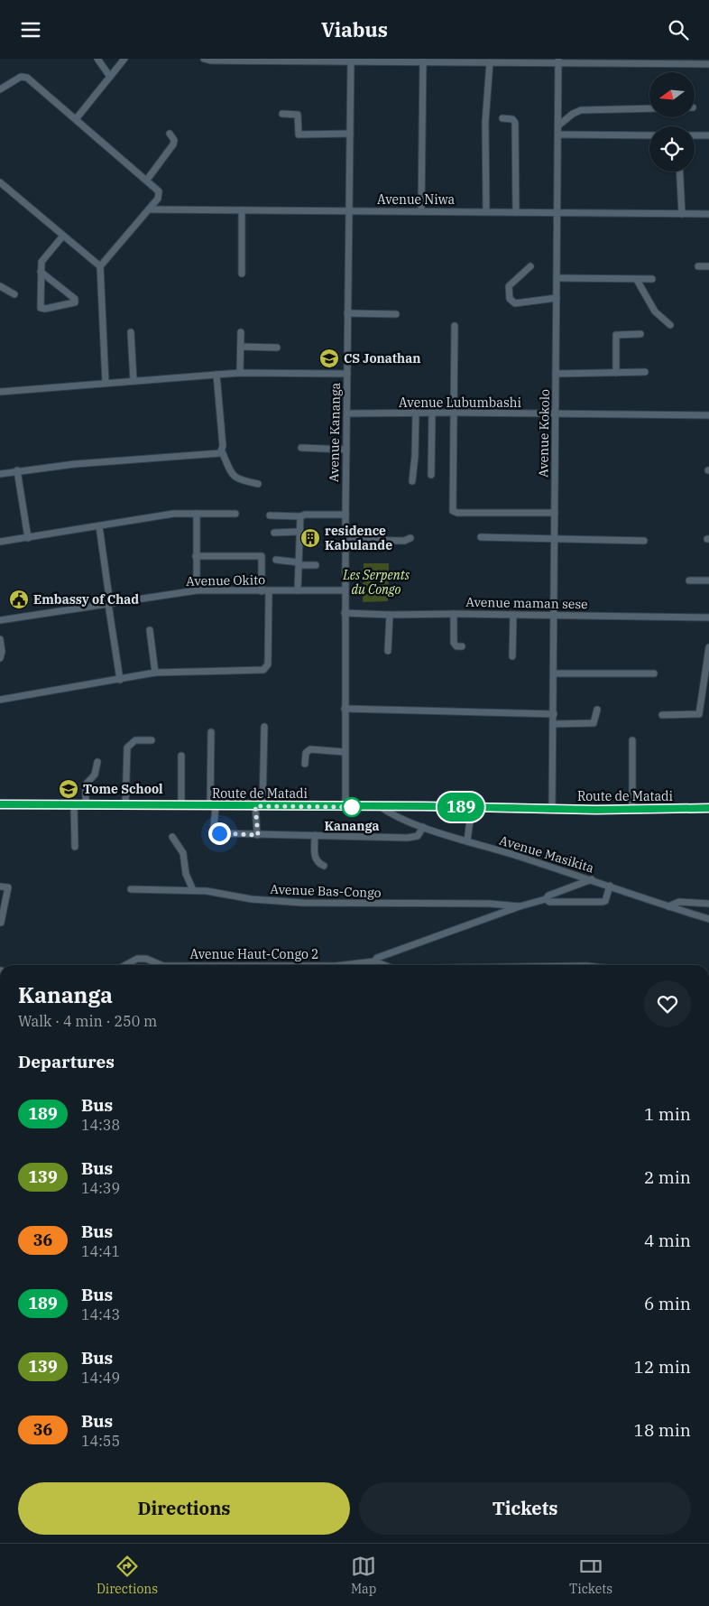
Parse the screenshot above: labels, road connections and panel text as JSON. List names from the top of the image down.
{
  "streets": {
    "main road": ["Route de Matadi"],
    "street": [
      "Avenue Niwa",
      "Avenue Lubumbashi",
      "Avenue Kananga",
      "Avenue Kokolo",
      "Avenue Okito",
      "Avenue maman sese",
      "Avenue Masikita",
      "Avenue Bas-Congo",
      "Avenue Haut-Congo 2"
    ]
  },
  "crossings": [
    ["Avenue Niwa", "Avenue Kananga"],
    ["Avenue Niwa", "Avenue Kokolo"],
    ["Avenue Lubumbashi", "Avenue Kananga"],
    ["Avenue Lubumbashi", "Avenue Kokolo"],
    ["Avenue Kananga", "Avenue Okito"],
    ["Avenue Kananga", "Avenue maman sese"],
    ["Avenue Kananga", "Route de Matadi"],
    ["Avenue Kokolo", "Avenue maman sese"],
    ["Avenue Kokolo", "Route de Matadi"],
    ["Route de Matadi", "Avenue Masikita"]
  ],
  "parks": ["Les Serpents du Congo"],
  "places": {
    "school or university": ["CS Jonathan", "Tome School"],
    "building": ["residence Kabulande"],
    "public building": ["Embassy of Chad"],
    "other": ["Kananga"]
  },
  "lines": ["bus line 189"],
  "north": "left",
  "page": {
    "header": "Viabus",
    "on_map": "189",
    "heading": [
      ["Kananga", "Walk · 4 min · 250 m"],
      "Departures"
    ],
    "list": [
      {
        "mark": "189",
        "name": "Bus",
        "note": "14:38",
        "value": "1 min"
      },
      {
        "mark": "139",
        "name": "Bus",
        "note": "14:39",
        "value": "2 min"
      },
      {
        "mark": "36",
        "name": "Bus",
        "note": "14:41",
        "value": "4 min"
      },
      {
        "mark": "189",
        "name": "Bus",
        "note": "14:43",
        "value": "6 min"
      },
      {
        "mark": "139",
        "name": "Bus",
        "note": "14:49",
        "value": "12 min"
      },
      {
        "mark": "36",
        "name": "Bus",
        "note": "14:55",
        "value": "18 min"
      }
    ],
    "buttons": ["Directions", "Tickets"],
    "tabs": ["Directions", "Map", "Tickets"]
  }
}
